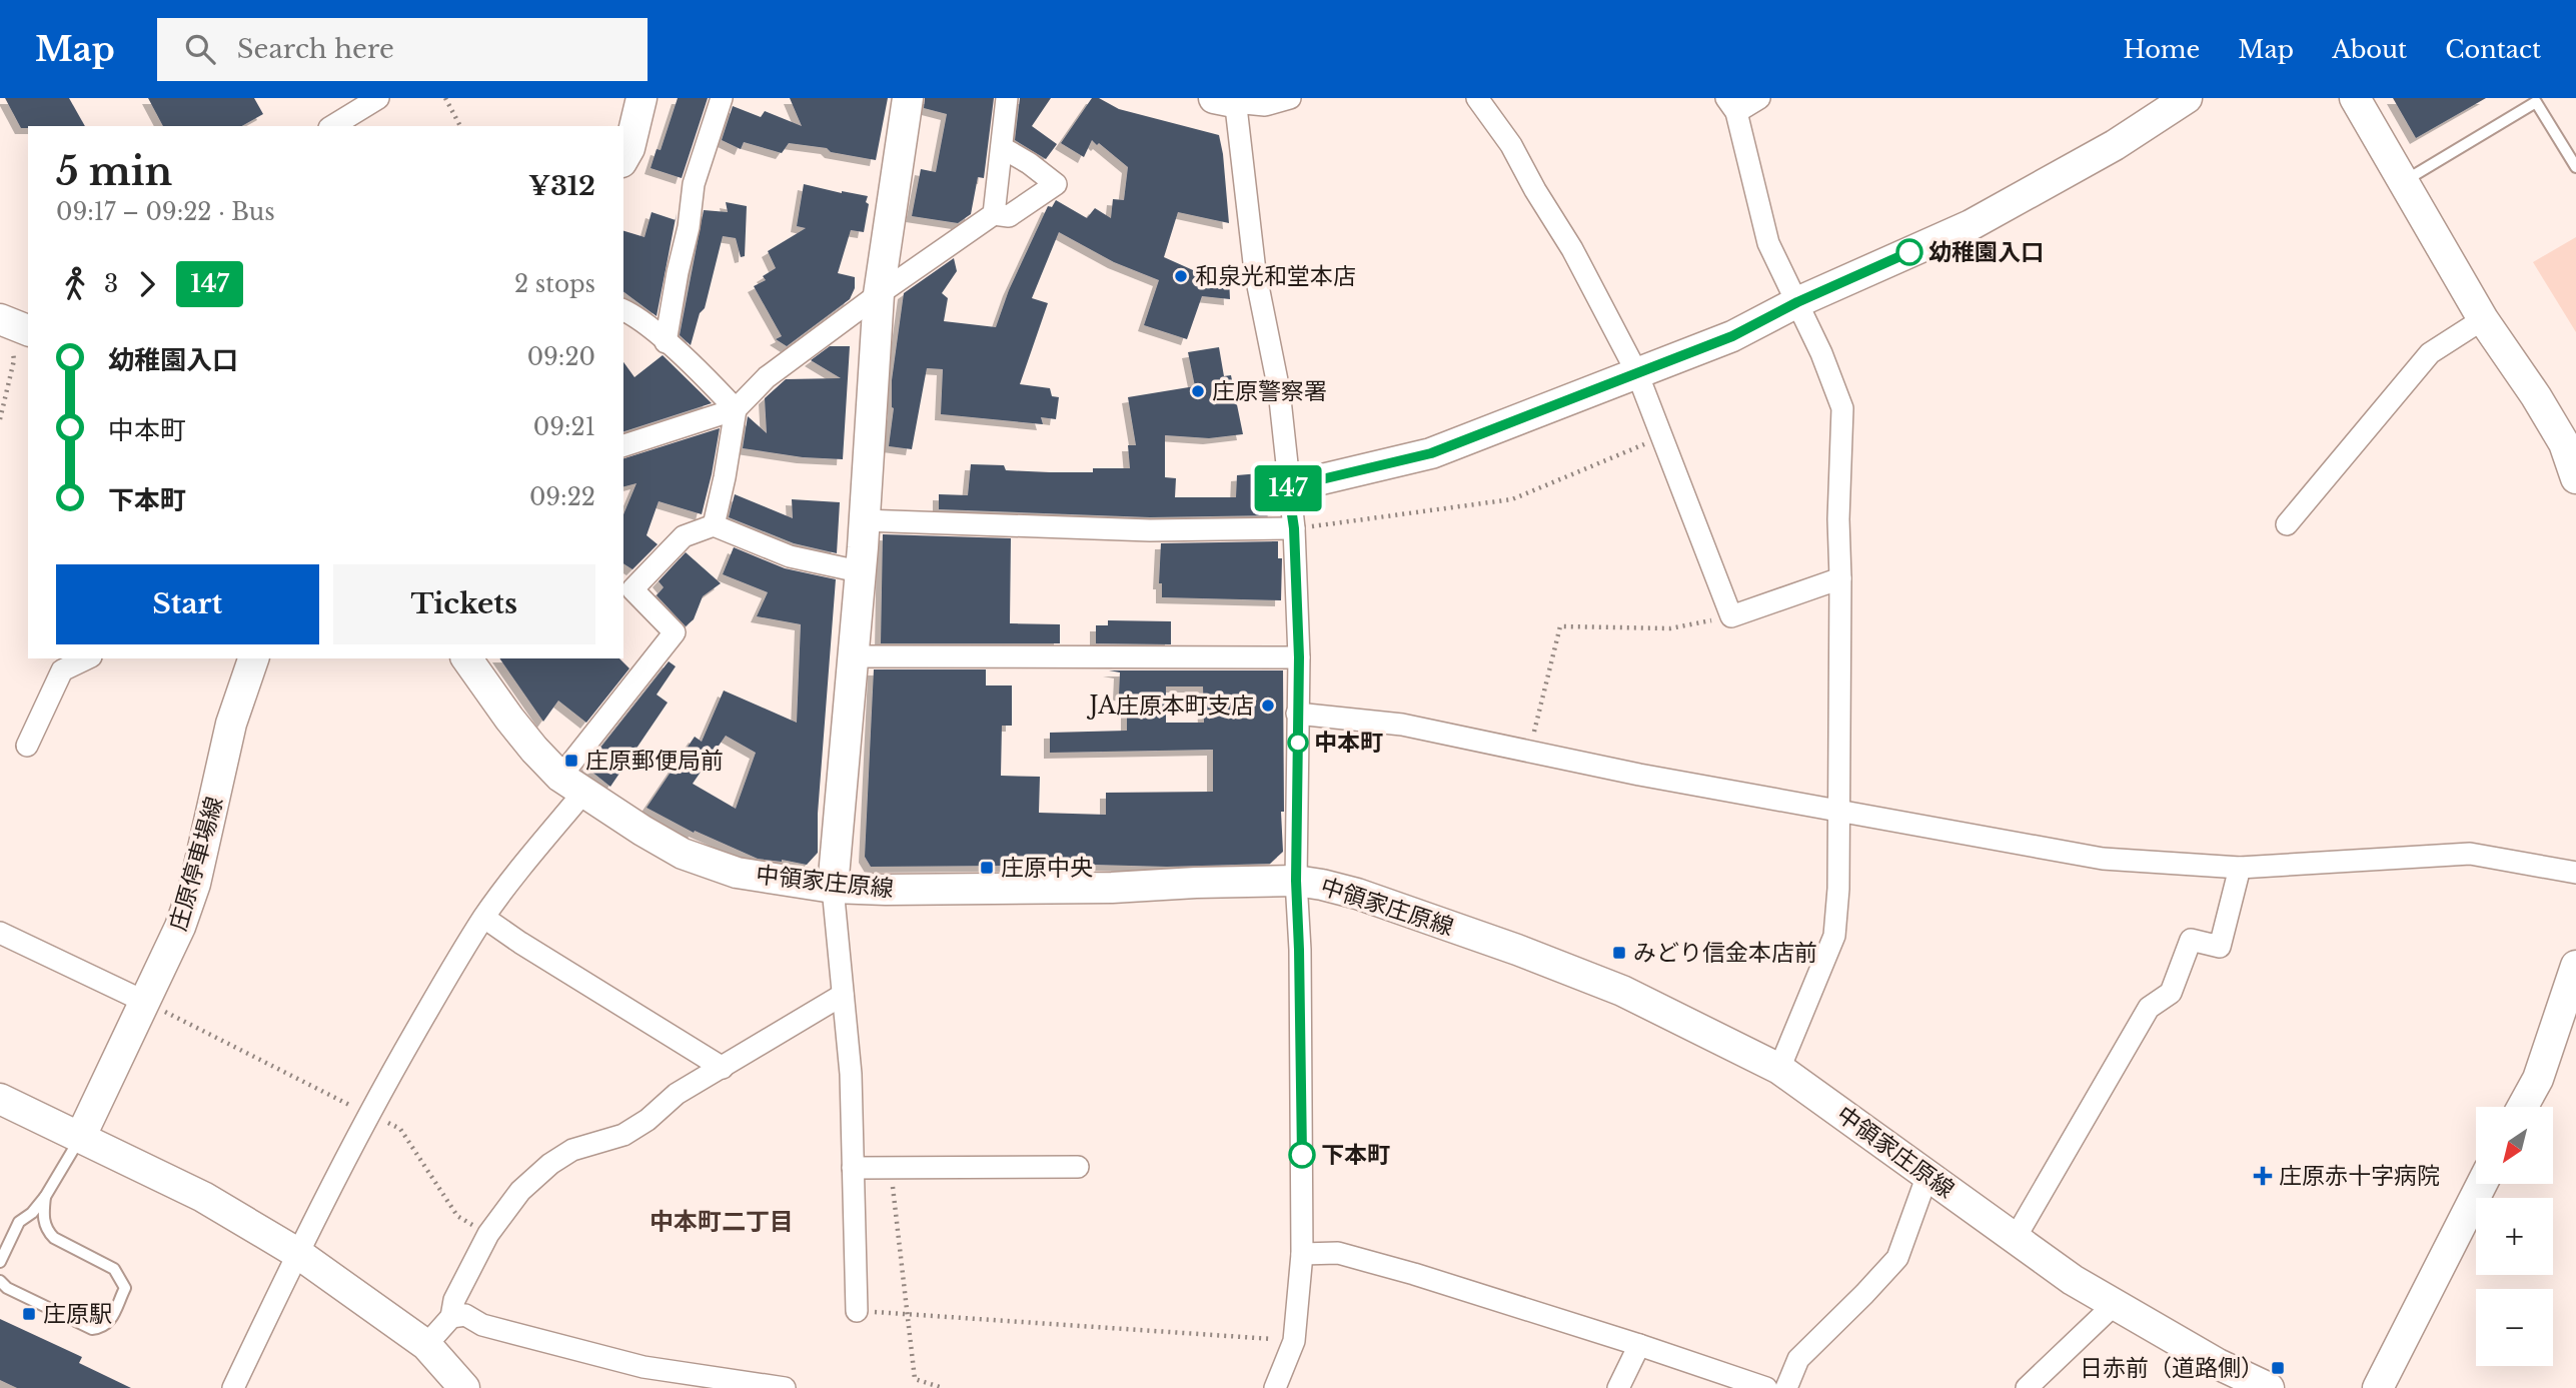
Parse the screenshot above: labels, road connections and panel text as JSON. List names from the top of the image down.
{
  "streets": {
    "street": ["庄原停車場線", "中領家庄原線"]
  },
  "districts": ["中本町二丁目"],
  "places": {
    "other": [
      "幼稚園入口",
      "和泉光和堂本店",
      "庄原警察署",
      "JA庄原本町支店",
      "中本町",
      "下本町"
    ],
    "transit": [
      "庄原郵便局前",
      "庄原中央",
      "みどり信金本店前",
      "庄原駅",
      "日赤前（道路側）"
    ],
    "health": ["庄原赤十字病院"]
  },
  "lines": ["bus line 147"],
  "north": "bottom left",
  "page": {
    "header": "Map",
    "search": "Search here",
    "nav": [
      "Home",
      "Map",
      "About",
      "Contact"
    ],
    "on_map": "147",
    "heading": ["5 min", "09:17 – 09:22 · Bus", "¥312"],
    "legs": ["3", "147", "2 stops"],
    "list": [
      {
        "name": "幼稚園入口",
        "value": "09:20"
      },
      {
        "name": "中本町",
        "value": "09:21"
      },
      {
        "name": "下本町",
        "value": "09:22"
      }
    ],
    "buttons": ["Start", "Tickets"],
    "map_buttons": ["+", "−"]
  }
}
